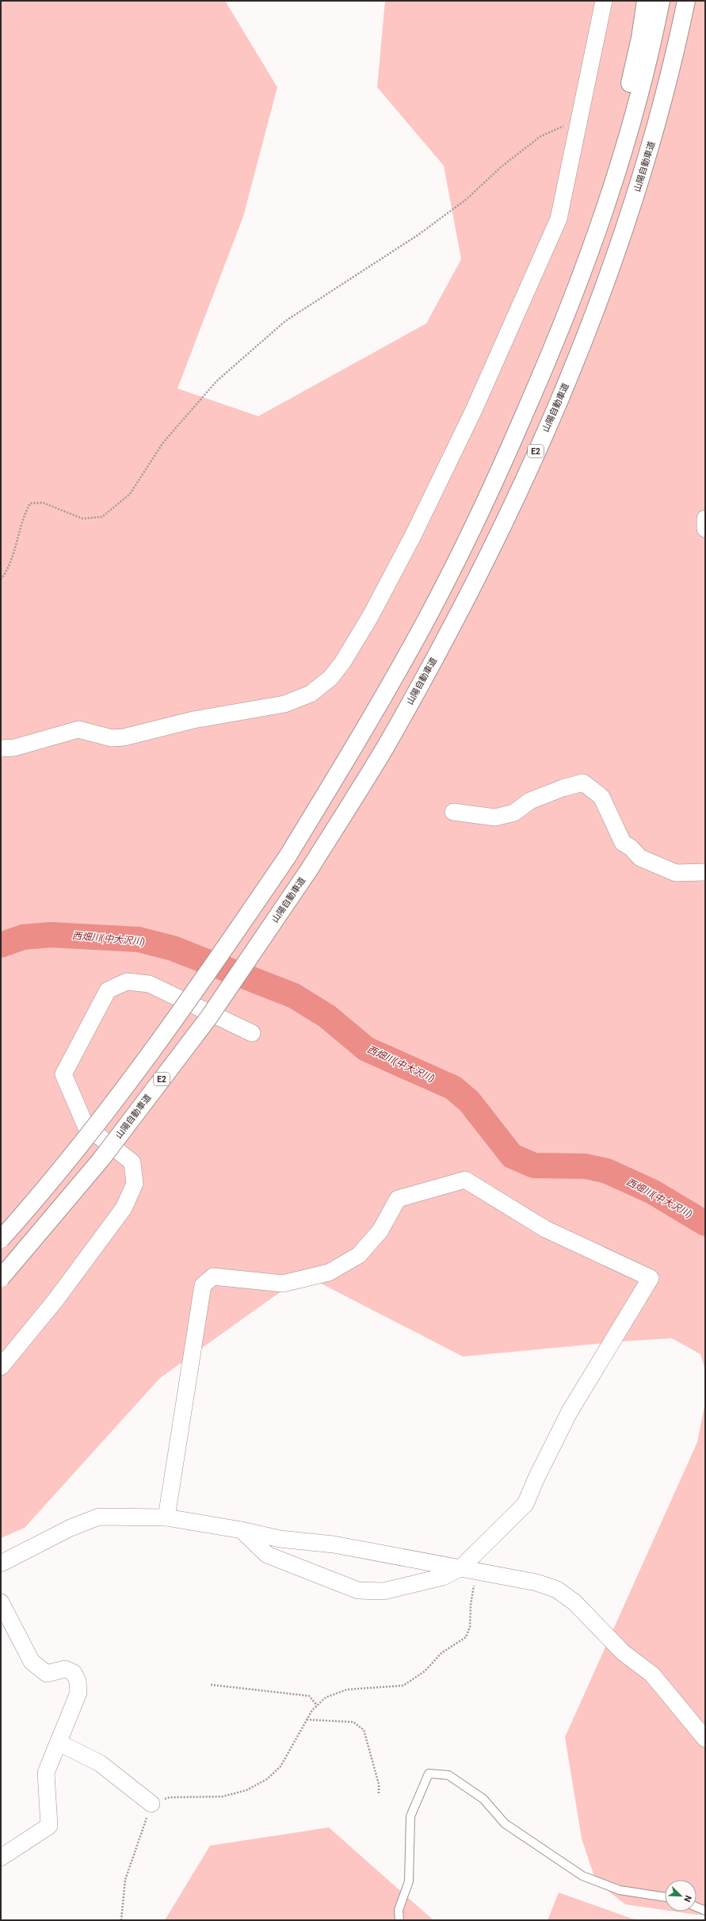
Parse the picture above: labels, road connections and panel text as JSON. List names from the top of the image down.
{
  "streets": {
    "highway": ["山陽自動車道", "E2"]
  },
  "water": ["西畑川(中大沢川)"],
  "north": "bottom right"
}
